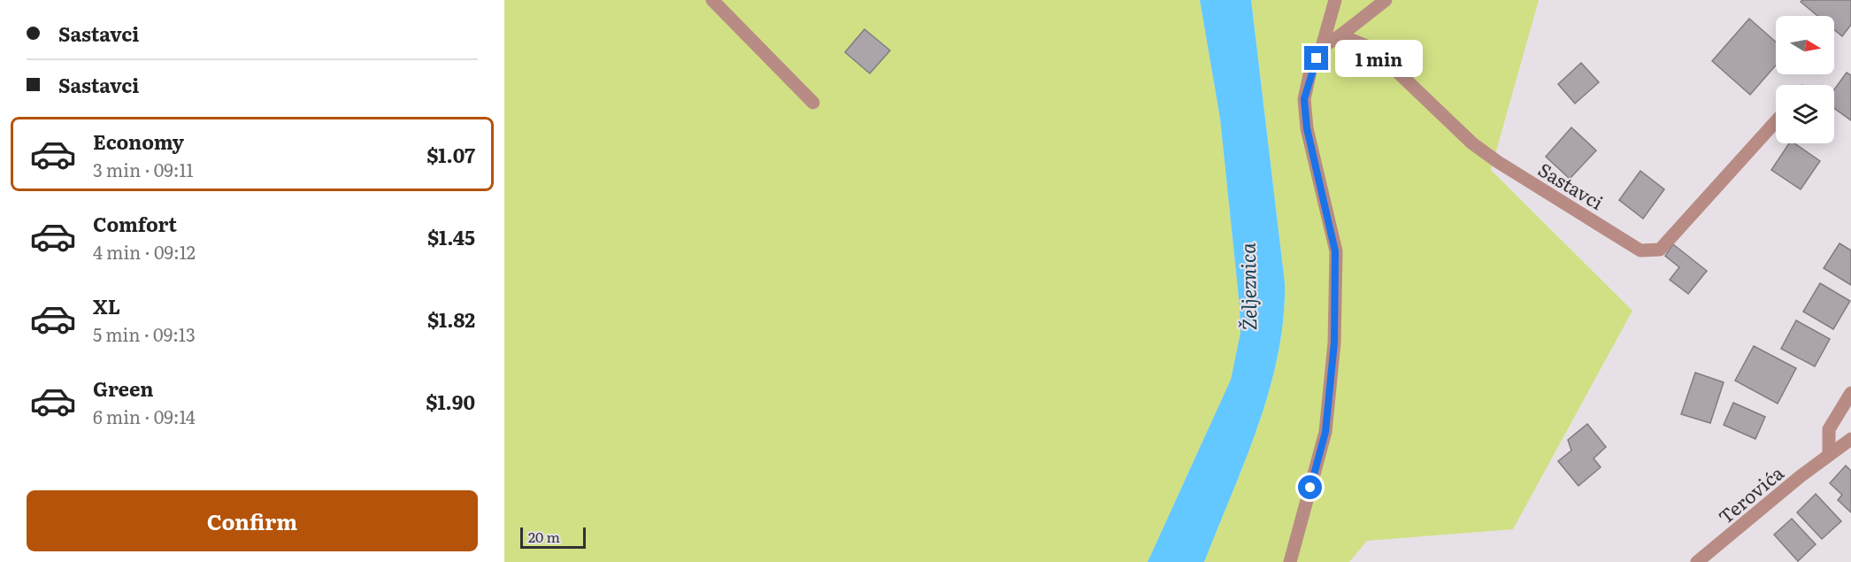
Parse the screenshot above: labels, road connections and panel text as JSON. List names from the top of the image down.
{
  "streets": {
    "street": ["Sastavci", "Terovića"]
  },
  "water": ["Željeznica"],
  "scale_bar": "20 m",
  "north": "right",
  "page": {
    "banner": ["Sastavci", "Sastavci"],
    "bubble": "1 min",
    "list": [
      {
        "name": "Economy",
        "note": "3 min · 09:11",
        "value": "$1.07"
      },
      {
        "name": "Comfort",
        "note": "4 min · 09:12",
        "value": "$1.45"
      },
      {
        "name": "XL",
        "note": "5 min · 09:13",
        "value": "$1.82"
      },
      {
        "name": "Green",
        "note": "6 min · 09:14",
        "value": "$1.90"
      }
    ],
    "buttons": "Confirm",
    "scale": "20 m"
  }
}
